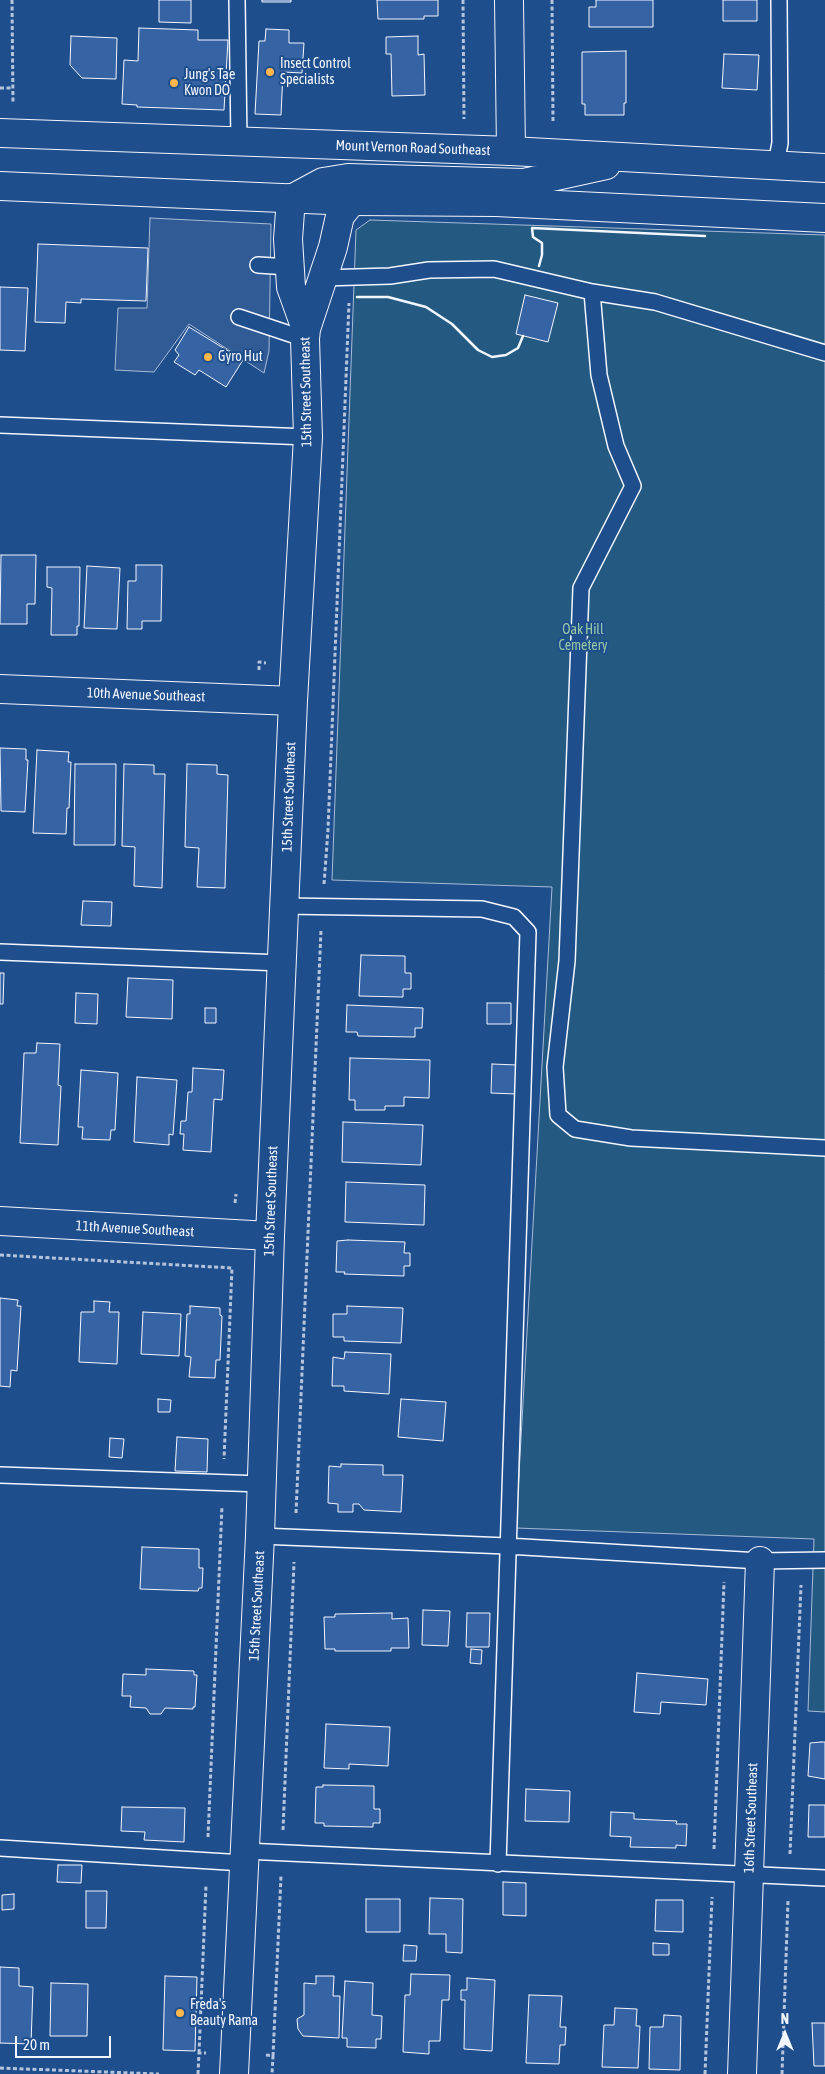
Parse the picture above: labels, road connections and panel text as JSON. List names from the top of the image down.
{
  "streets": {
    "street": [
      "Mount Vernon Road Southeast",
      "15th Street Southeast",
      "10th Avenue Southeast",
      "11th Avenue Southeast",
      "16th Street Southeast"
    ]
  },
  "crossings": [
    ["15th Street Southeast", "10th Avenue Southeast"],
    ["15th Street Southeast", "11th Avenue Southeast"]
  ],
  "parks": ["Oak Hill Cemetery"],
  "places": [
    "Insect Control Specialists",
    "Jung's Tae Kwon DO",
    "Gyro Hut",
    "Freda's Beauty Rama"
  ],
  "scale_bar": "20 m",
  "north": "top"
}
